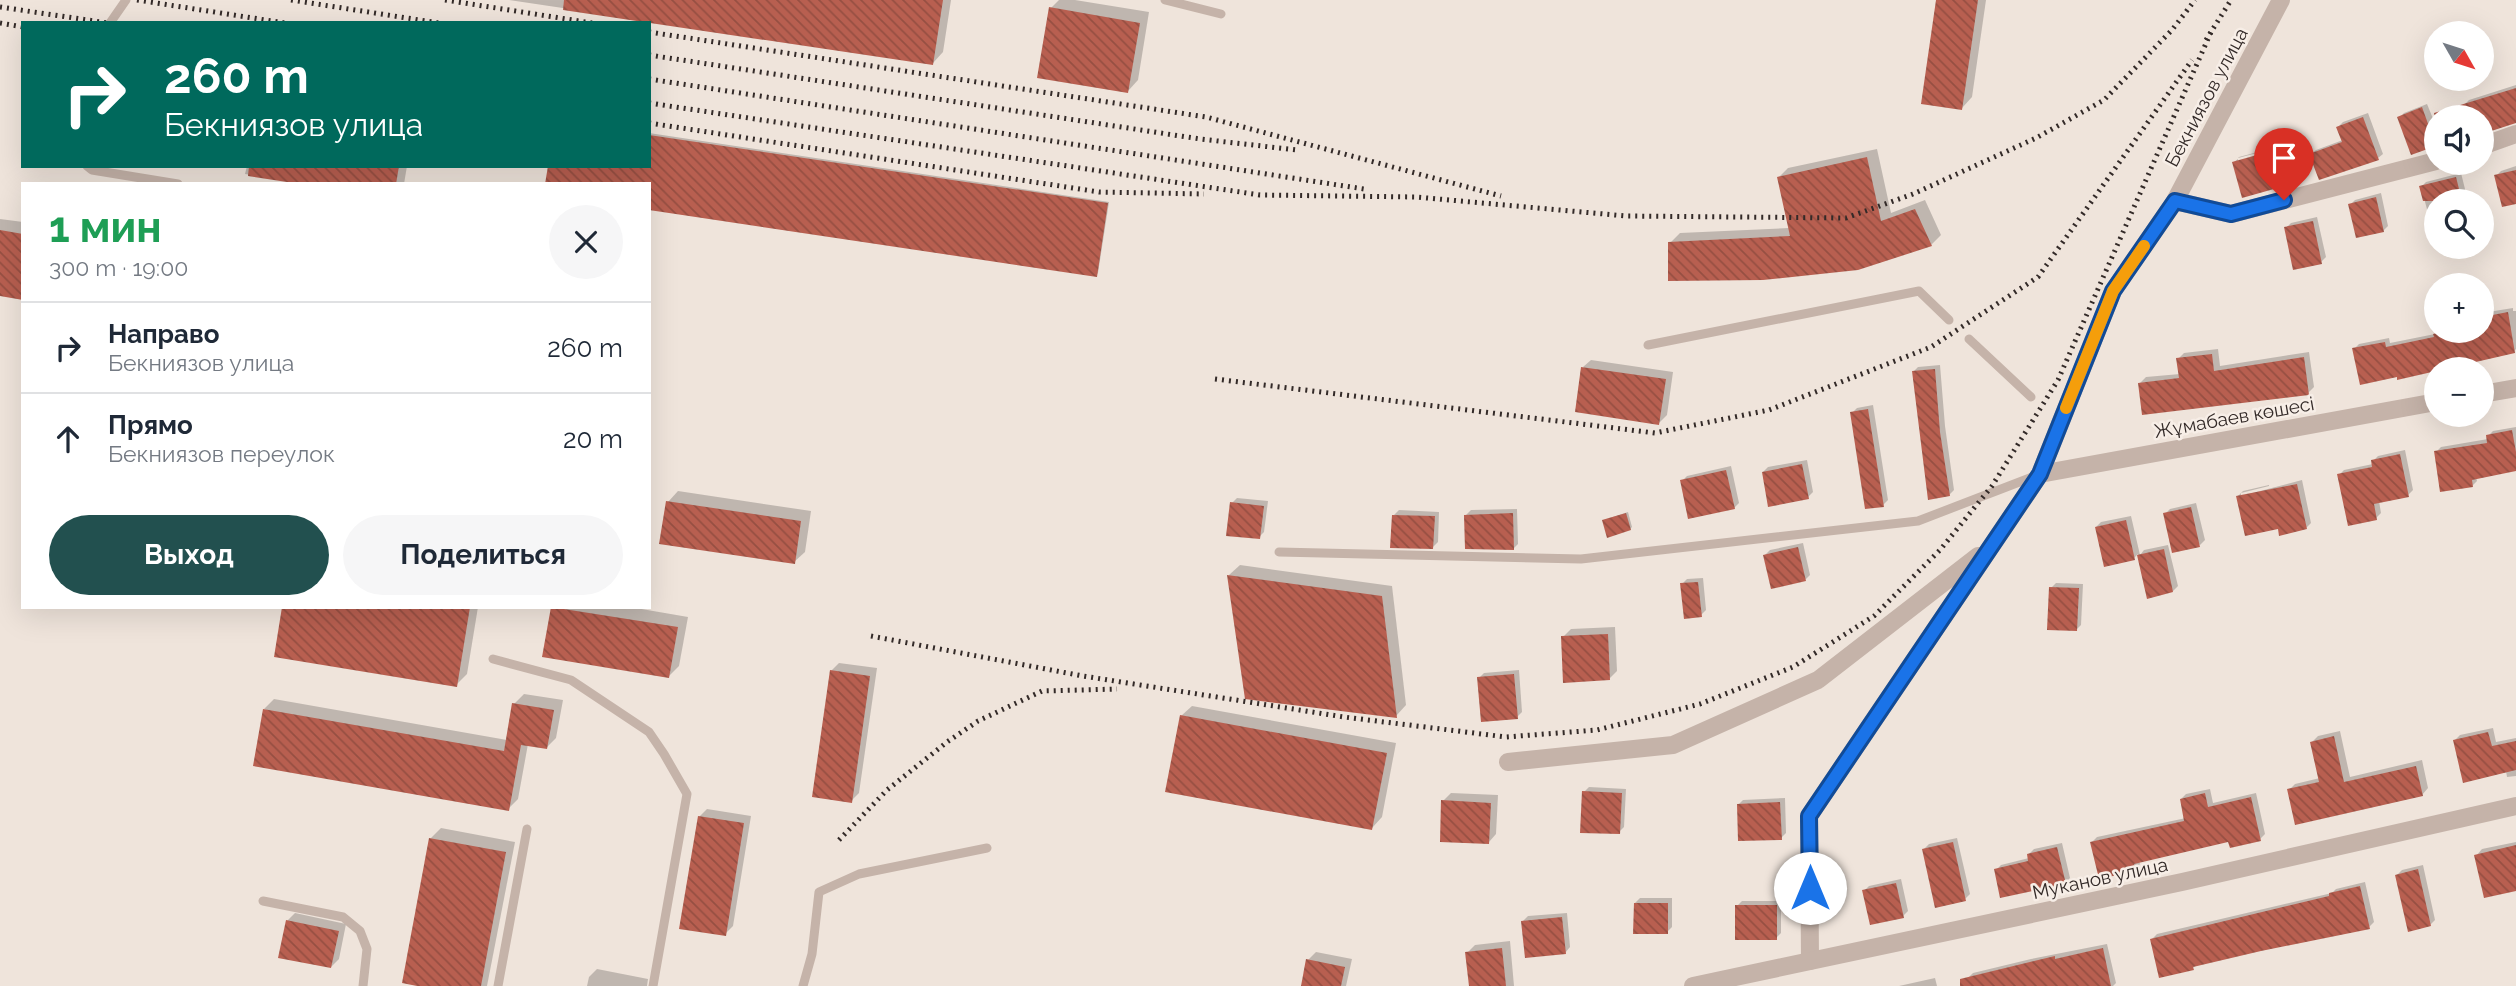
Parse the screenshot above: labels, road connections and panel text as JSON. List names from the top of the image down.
{
  "streets": {
    "street": ["Бекниязов улица", "Жұмабаев көшесі", "Муканов улица"]
  },
  "crossings": [
    ["Бекниязов улица", "Жұмабаев көшесі"],
    ["Бекниязов улица", "Муканов улица"]
  ],
  "north": "bottom right",
  "page": {
    "map_buttons": ["+", "−"],
    "turn": ["260 m", "Бекниязов улица"],
    "heading": ["1 мин", "300 m · 19:00"],
    "list": [
      {
        "name": "Направо",
        "note": "Бекниязов улица",
        "value": "260 m"
      },
      {
        "name": "Прямо",
        "note": "Бекниязов переулок",
        "value": "20 m"
      }
    ],
    "buttons": ["Выход", "Поделиться"]
  }
}
